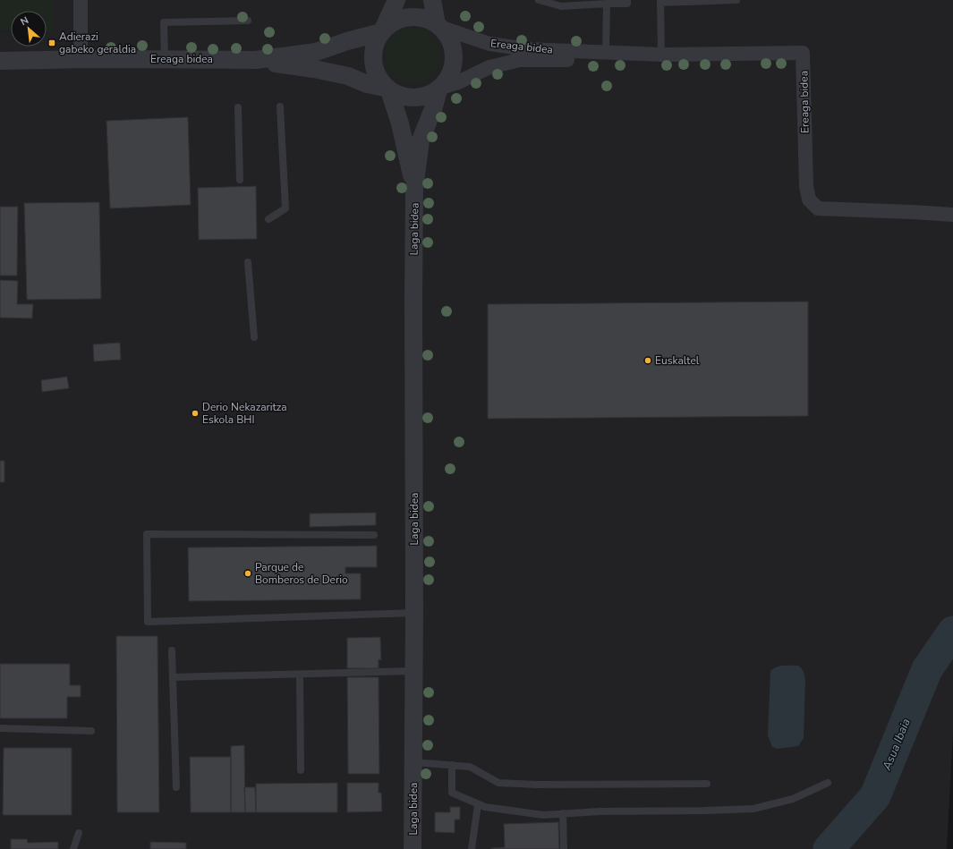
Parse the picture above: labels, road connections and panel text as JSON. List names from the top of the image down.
{
  "streets": {
    "street": ["Ereaga bidea", "Laga bidea"]
  },
  "crossings": [
    ["Ereaga bidea", "Laga bidea"]
  ],
  "water": ["Asua Ibaia"],
  "places": {
    "transit": ["Adierazi gabeko geraldia"],
    "other": ["Euskaltel", "Derio Nekazaritza Eskola BHI", "Parque de Bomberos de Derio"]
  },
  "north": "top left"
}
